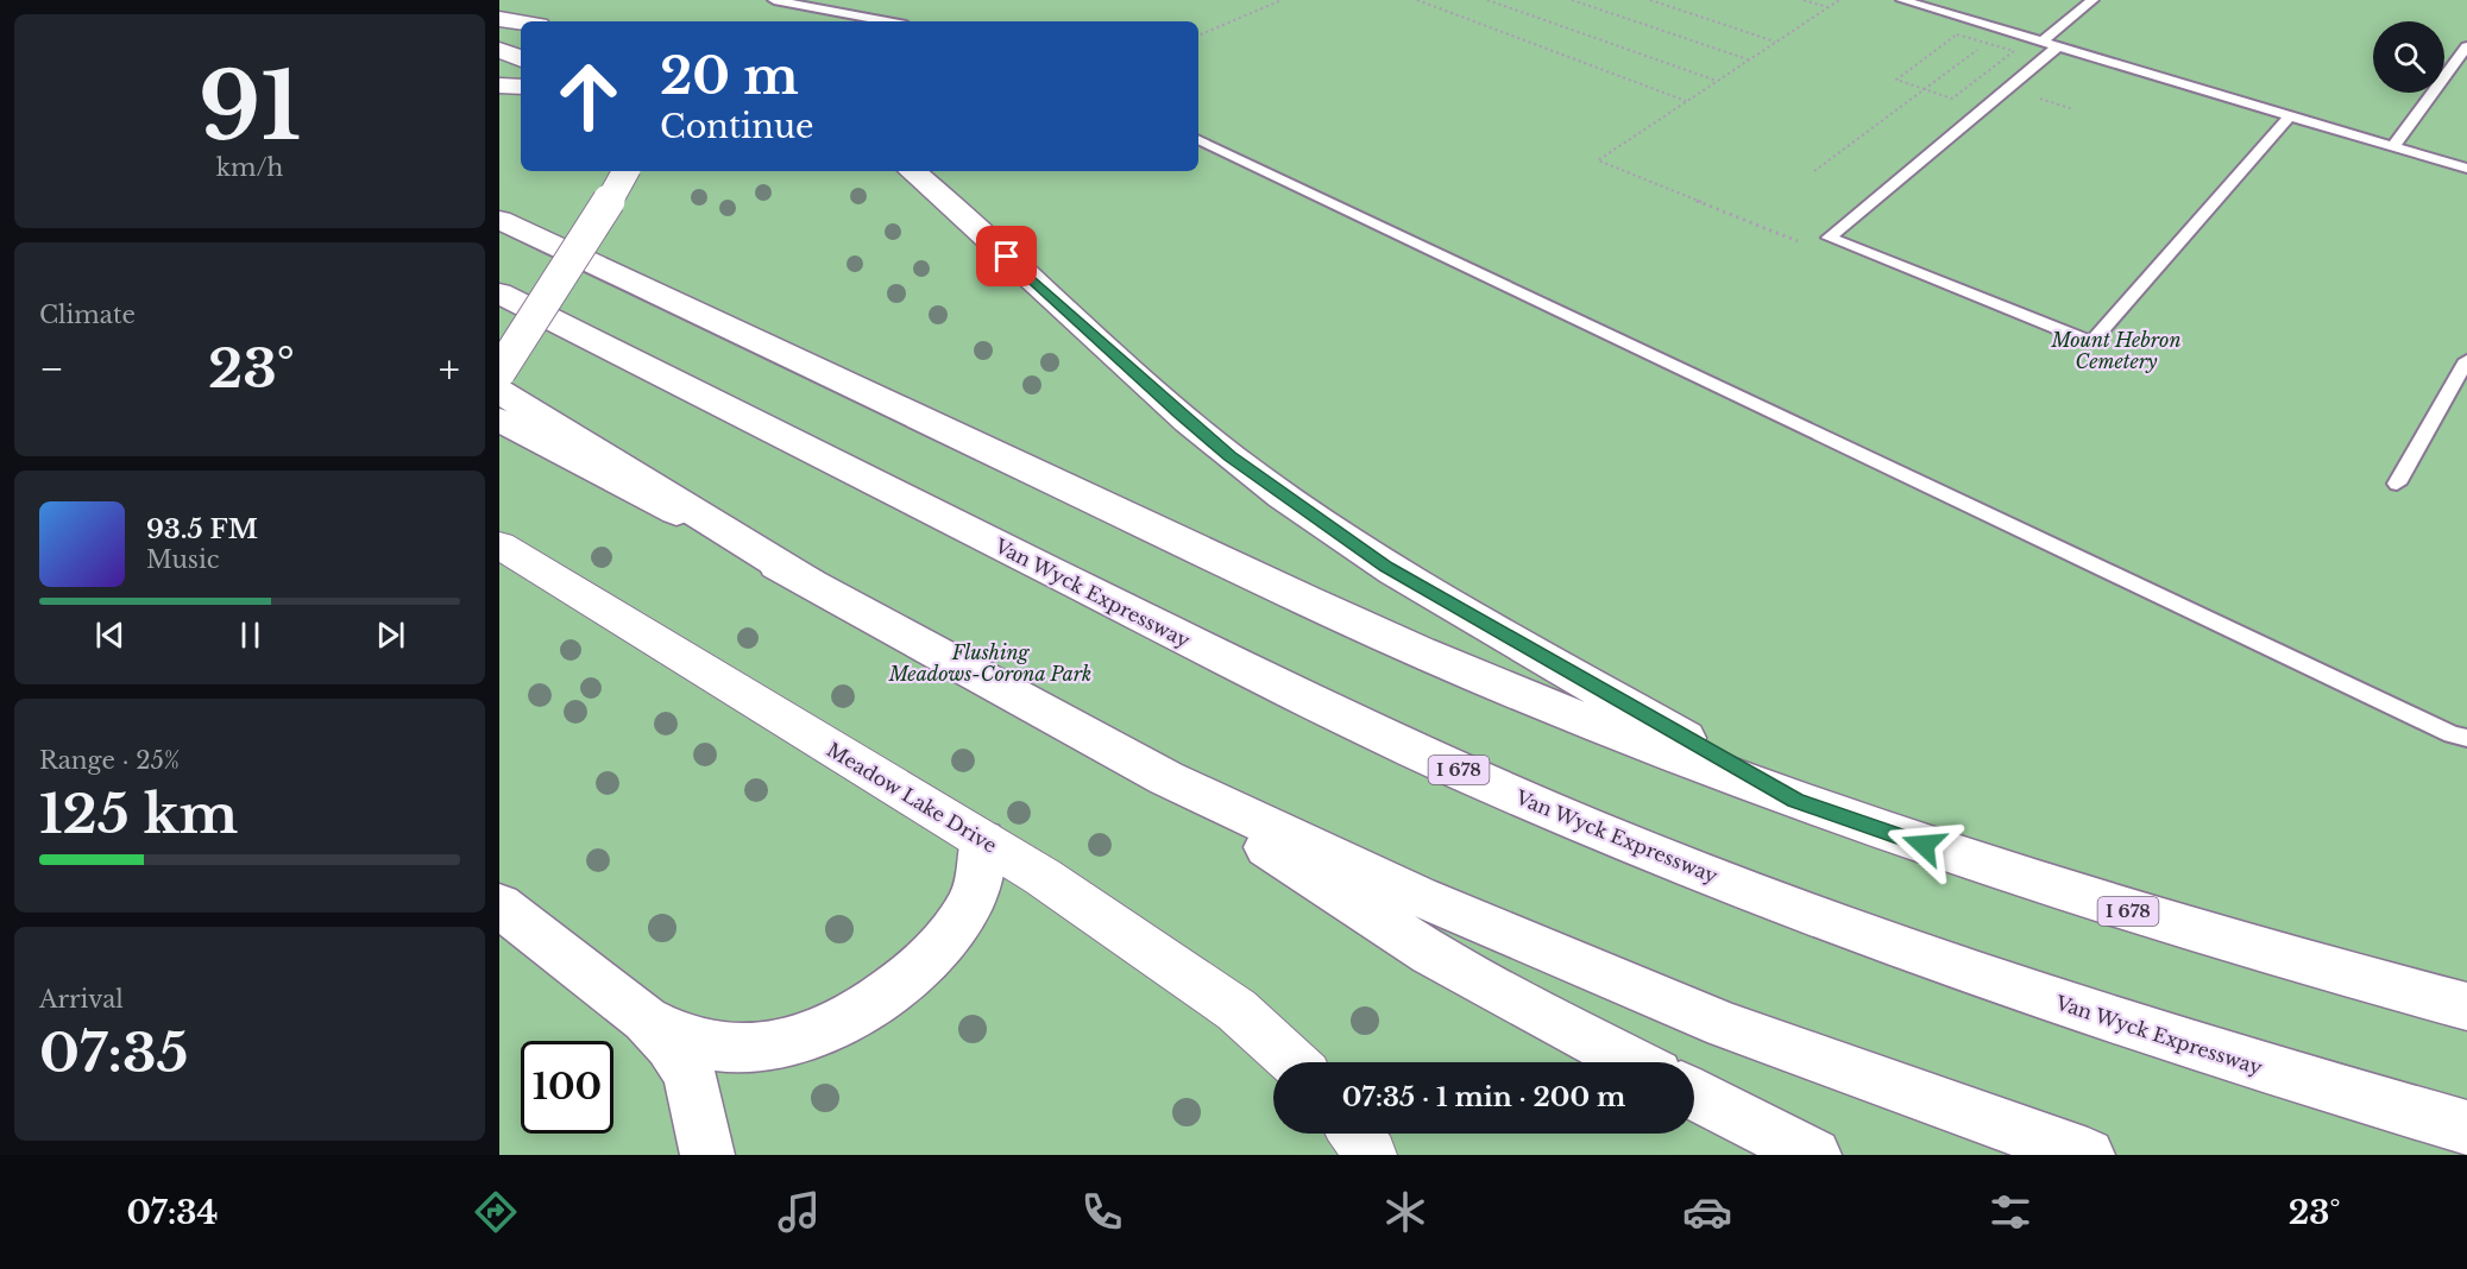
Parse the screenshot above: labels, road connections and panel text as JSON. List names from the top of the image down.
{
  "streets": {
    "main road": ["Van Wyck Expressway", "I 678"],
    "street": ["Meadow Lake Drive"]
  },
  "parks": ["Mount Hebron Cemetery", "Flushing Meadows-Corona Park"],
  "page": {
    "tile": [
      ["91", "km/h"],
      "Climate",
      ["Range · 25%", "125 km"],
      ["Arrival", "07:35"]
    ],
    "turn": ["20 m", "Continue"],
    "heat": ["−", "23°", "+"],
    "song": ["93.5 FM", "Music"],
    "limit": "100",
    "trip": "07:35 · 1 min · 200 m",
    "tabs": ["07:34", "23°"]
  }
}
